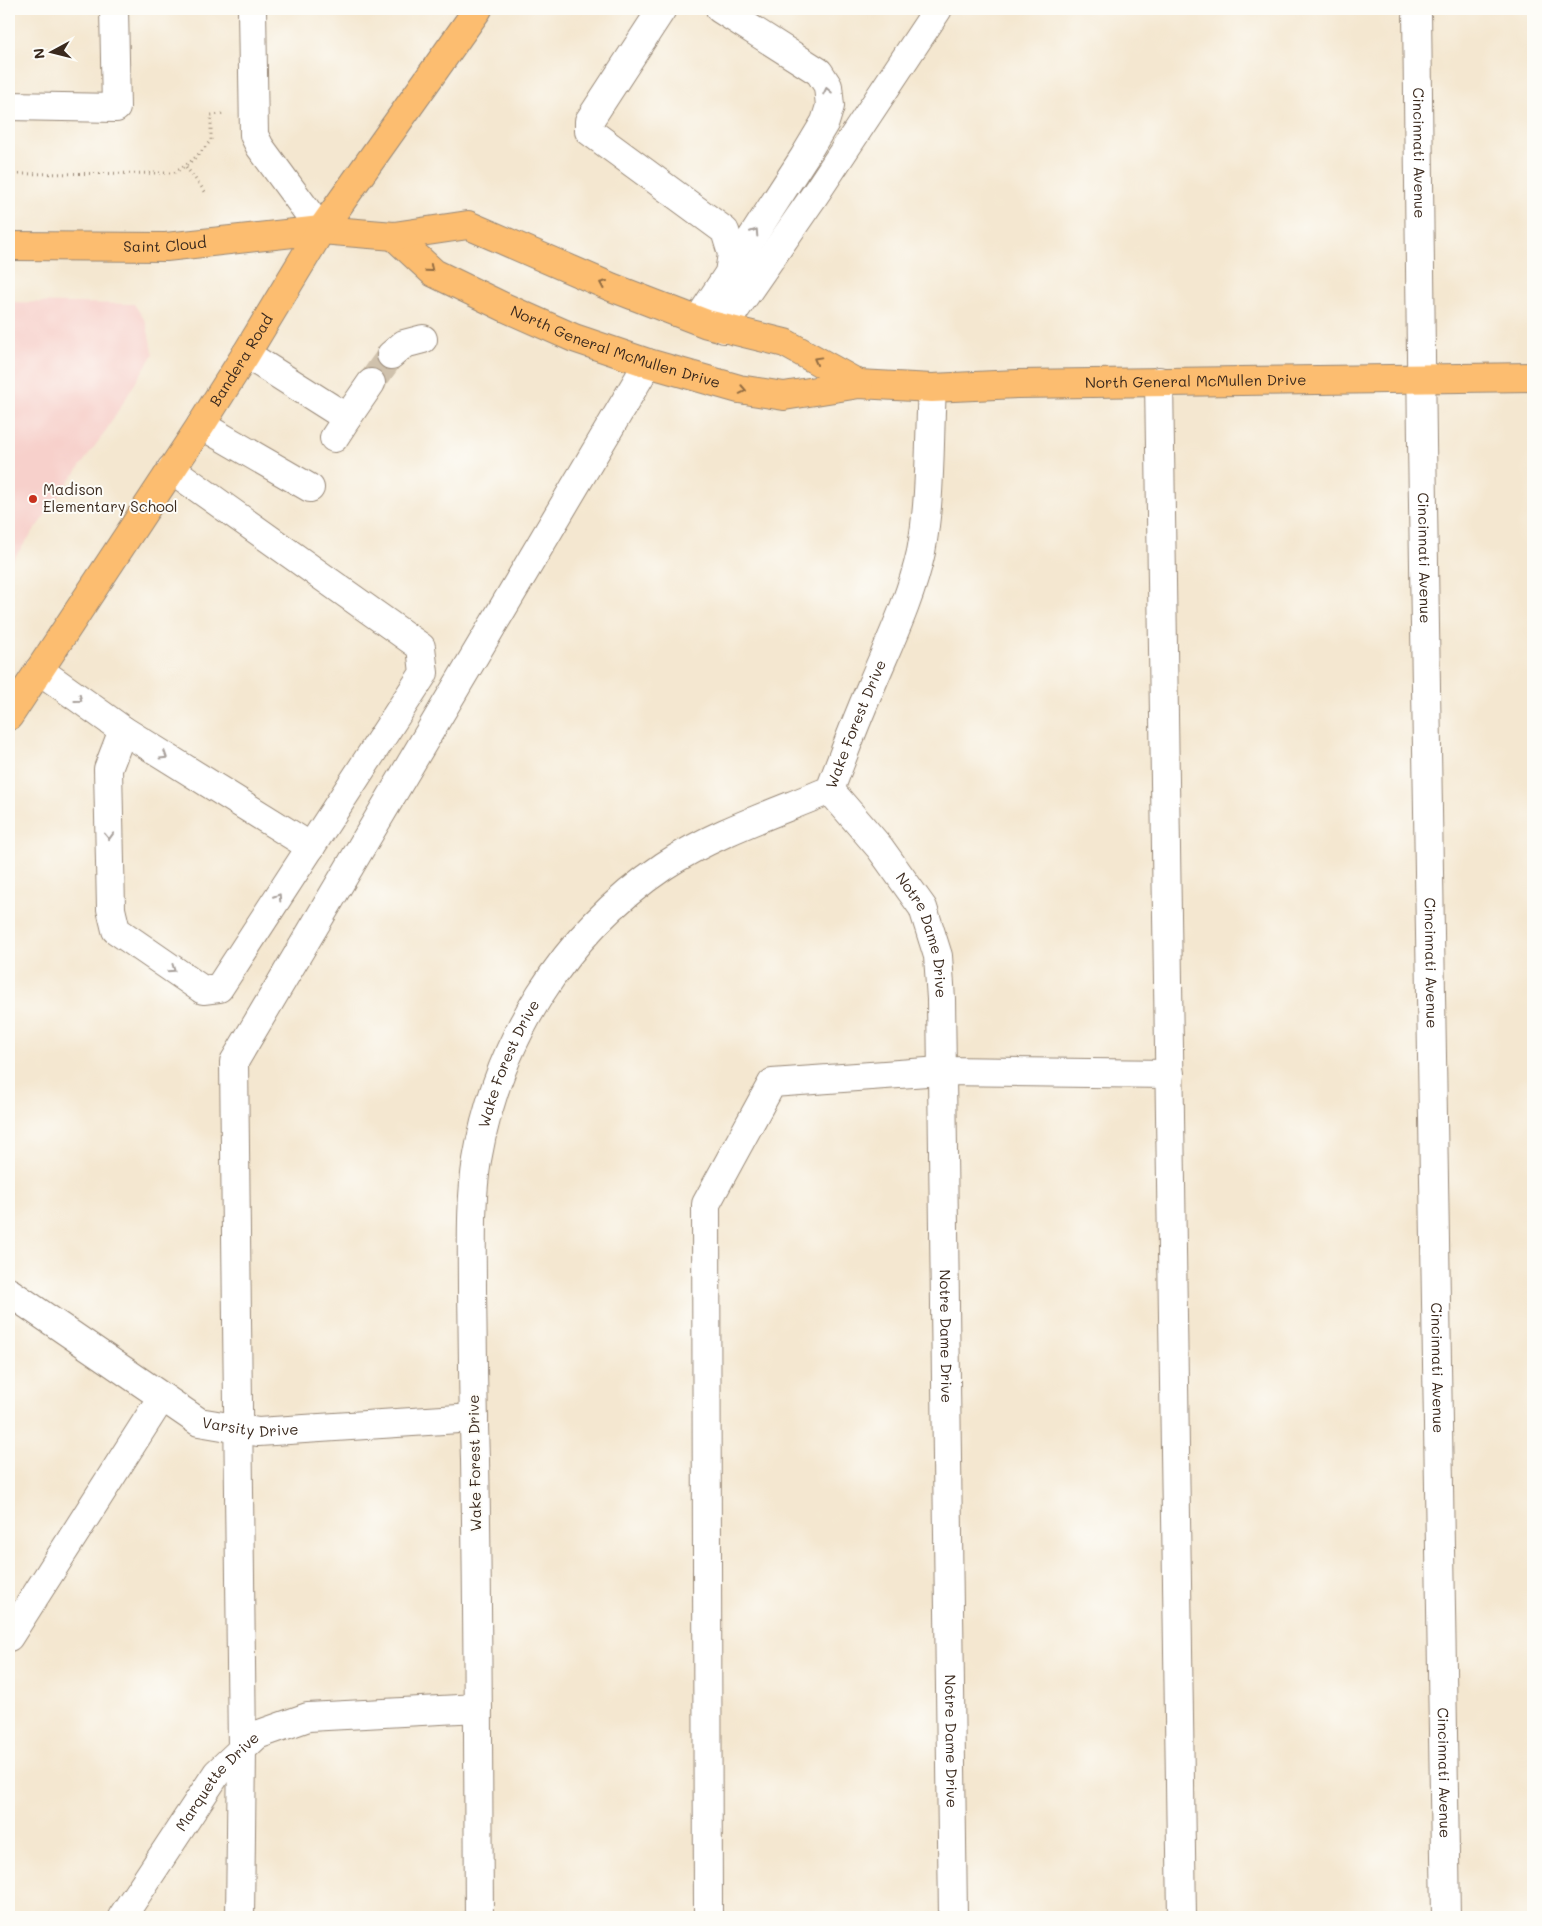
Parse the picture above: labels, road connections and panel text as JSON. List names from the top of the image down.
{
  "streets": {
    "main road": ["Saint Cloud", "North General McMullen Drive", "Bandera Road"],
    "street": [
      "Cincinnati Avenue",
      "Wake Forest Drive",
      "Notre Dame Drive",
      "Varsity Drive",
      "Marquette Drive"
    ]
  },
  "crossings": [
    ["Cincinnati Avenue", "North General McMullen Drive"],
    ["Saint Cloud", "North General McMullen Drive"],
    ["Saint Cloud", "Bandera Road"],
    ["North General McMullen Drive", "Bandera Road"],
    ["North General McMullen Drive", "Wake Forest Drive"],
    ["Wake Forest Drive", "Notre Dame Drive"],
    ["Wake Forest Drive", "Varsity Drive"],
    ["Wake Forest Drive", "Marquette Drive"]
  ],
  "places": ["Madison Elementary School"],
  "north": "left"
}
